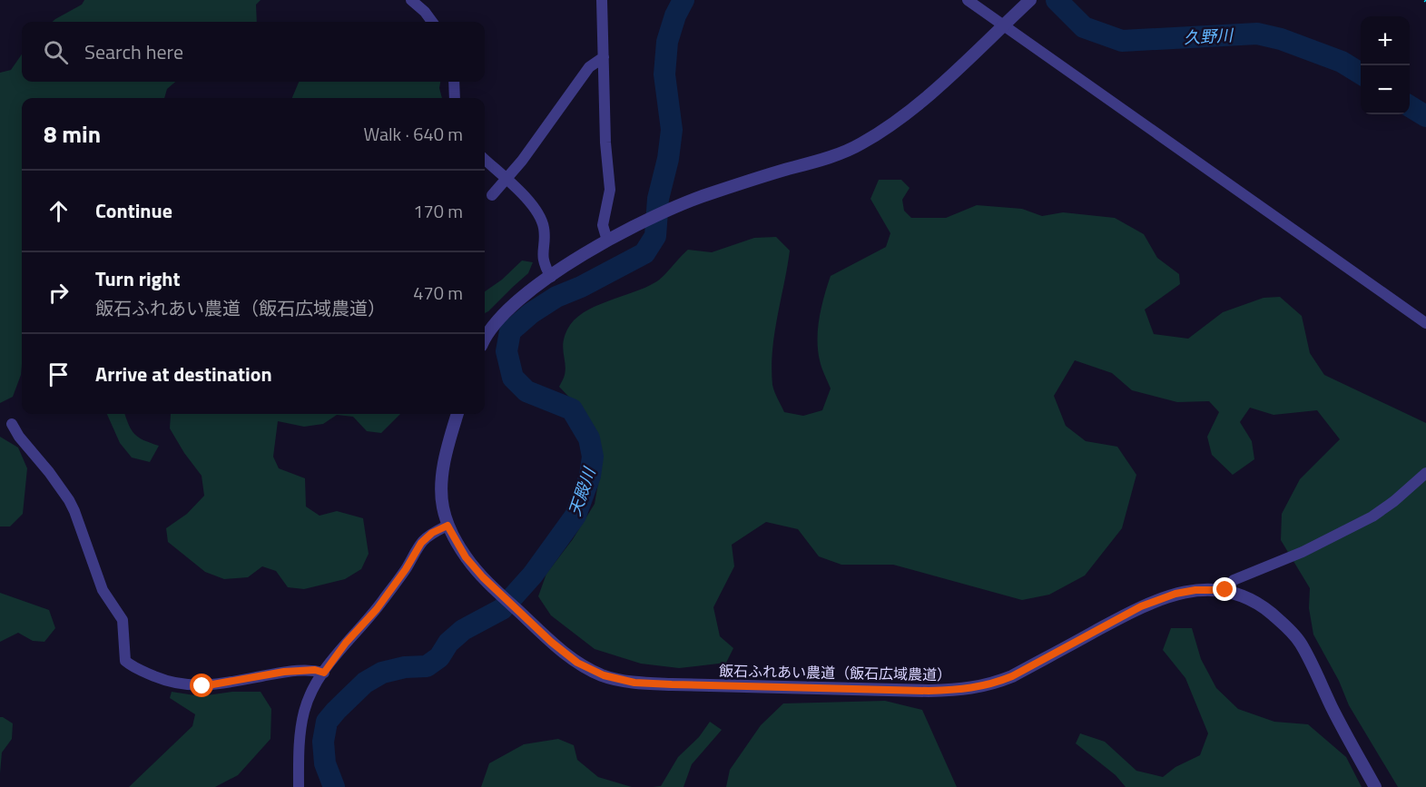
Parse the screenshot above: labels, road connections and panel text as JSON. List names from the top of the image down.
{
  "streets": {
    "street": ["飯石ふれあい農道（飯石広域農道）"]
  },
  "water": ["久野川", "天殿川"],
  "page": {
    "map_buttons": ["+", "−"],
    "search": "Search here",
    "heading": ["8 min", "Walk · 640 m"],
    "list": [
      ["Continue", "170 m"],
      ["Turn right", "飯石ふれあい農道（飯石広域農道）", "470 m"],
      "Arrive at destination"
    ]
  }
}
